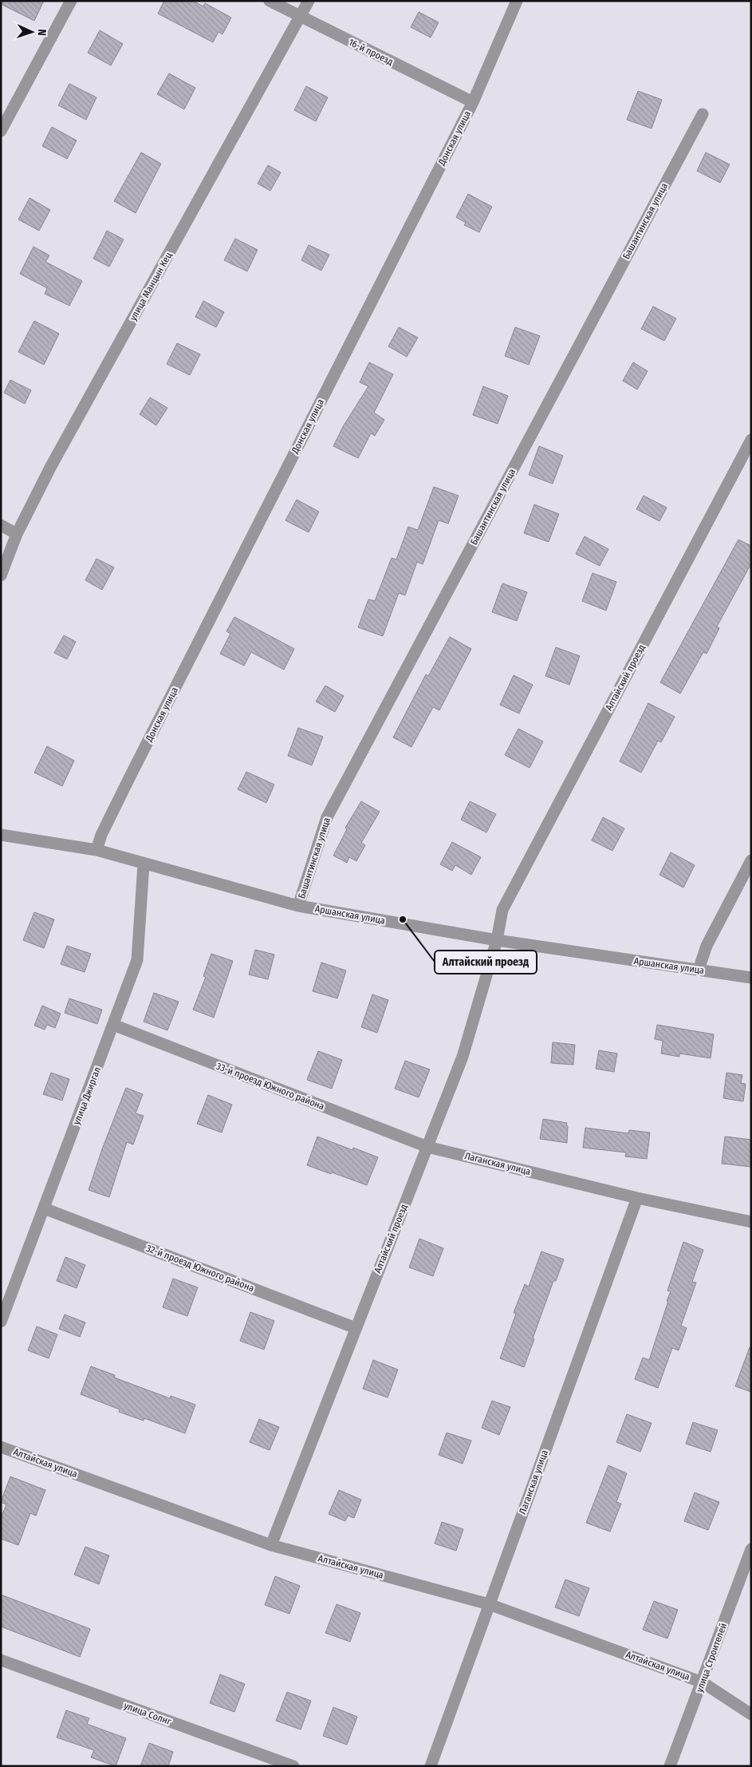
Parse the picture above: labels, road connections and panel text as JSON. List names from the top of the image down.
{
  "streets": {
    "street": [
      "16-й проезд",
      "Донская улица",
      "Башантинская улица",
      "улица Манцын Кец",
      "Алтайский проезд",
      "Аршанская улица",
      "33-й проезд Южного района",
      "улица Джиргал",
      "Лаганская улица",
      "32-й проезд Южного района",
      "Алтайская улица",
      "улица Строителей",
      "улица Солнг"
    ]
  },
  "crossings": [
    ["16-й проезд", "Донская улица"],
    ["16-й проезд", "улица Манцын Кец"],
    ["Донская улица", "Аршанская улица"],
    ["Башантинская улица", "Аршанская улица"],
    ["Алтайский проезд", "Аршанская улица"],
    ["Алтайский проезд", "33-й проезд Южного района"],
    ["Алтайский проезд", "Лаганская улица"],
    ["Алтайский проезд", "32-й проезд Южного района"],
    ["Алтайский проезд", "Алтайская улица"],
    ["Аршанская улица", "улица Джиргал"],
    ["33-й проезд Южного района", "улица Джиргал"],
    ["33-й проезд Южного района", "Лаганская улица"],
    ["улица Джиргал", "32-й проезд Южного района"],
    ["Лаганская улица", "Алтайская улица"],
    ["Алтайская улица", "улица Строителей"]
  ],
  "places": ["Алтайский проезд"],
  "north": "right"
}
